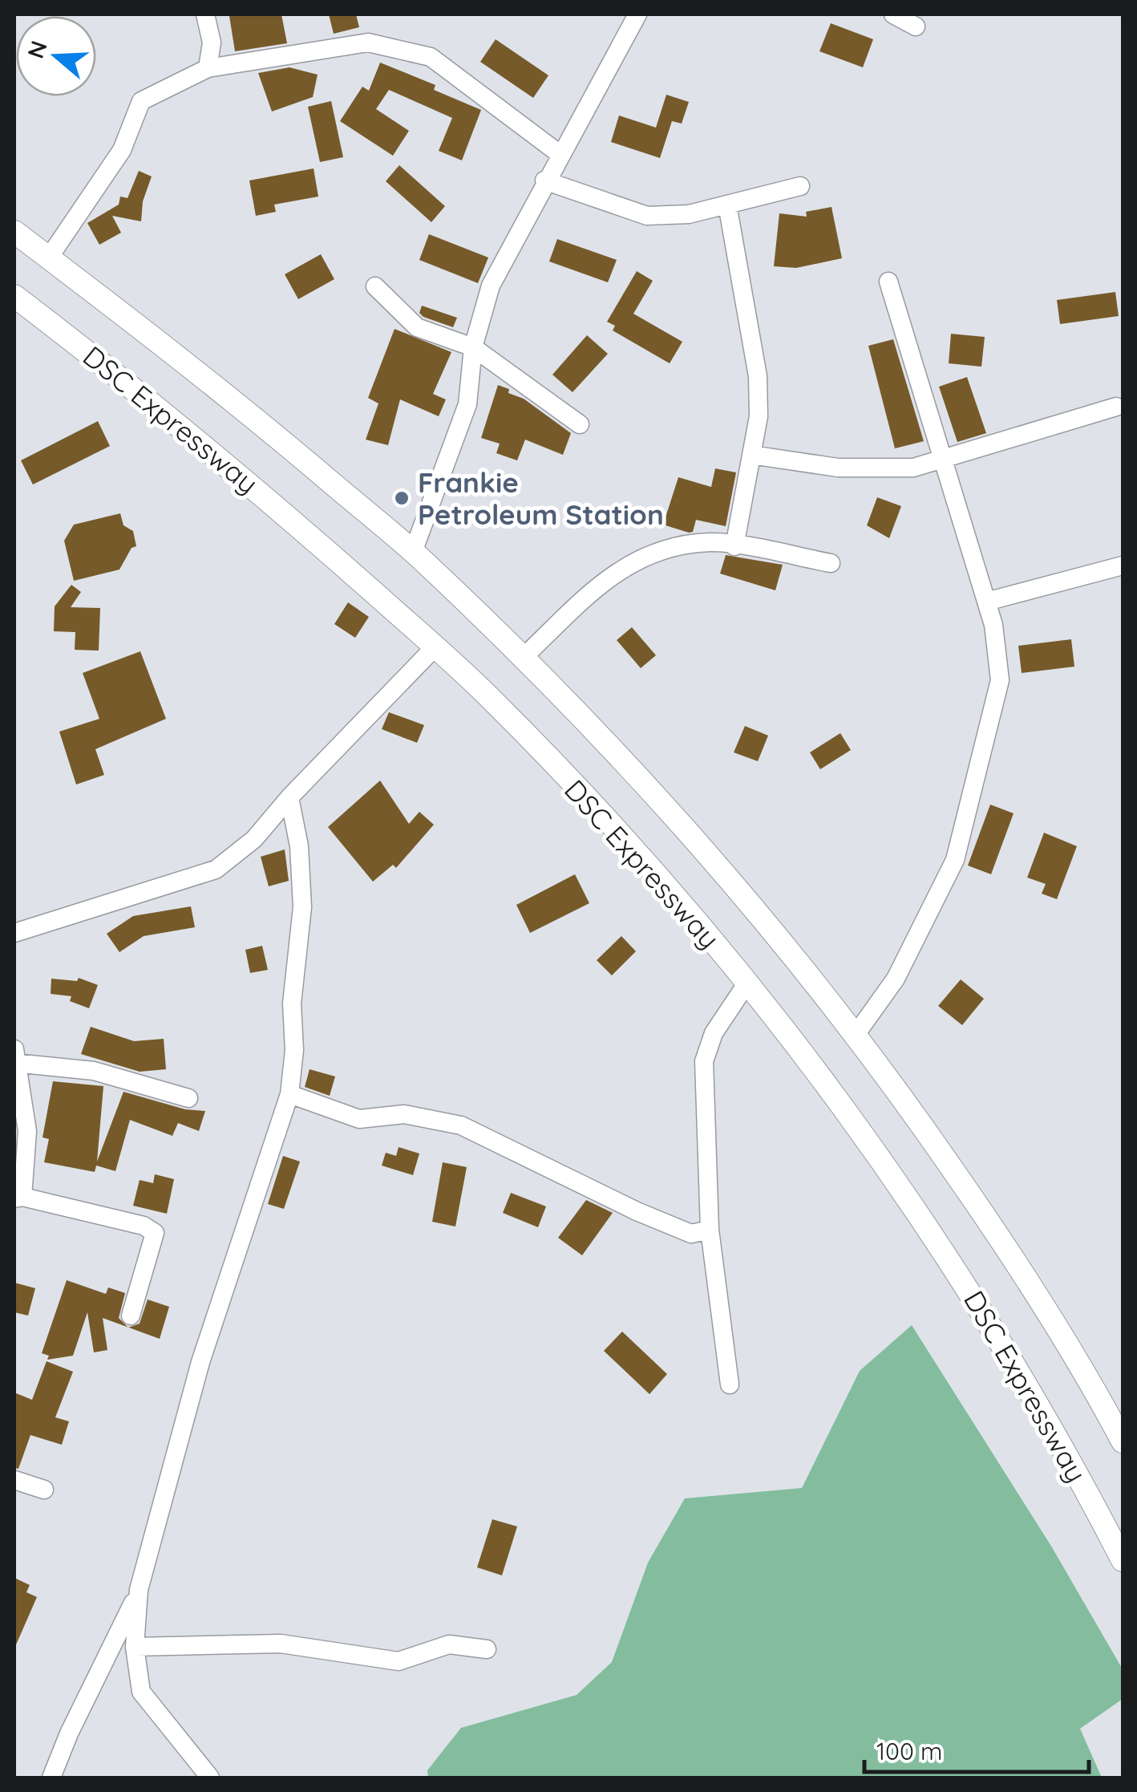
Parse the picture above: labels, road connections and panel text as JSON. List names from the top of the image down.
{
  "streets": {
    "main road": ["DSC Expressway"]
  },
  "places": ["Frankie Petroleum Station"],
  "scale_bar": "100 m",
  "north": "left"
}
